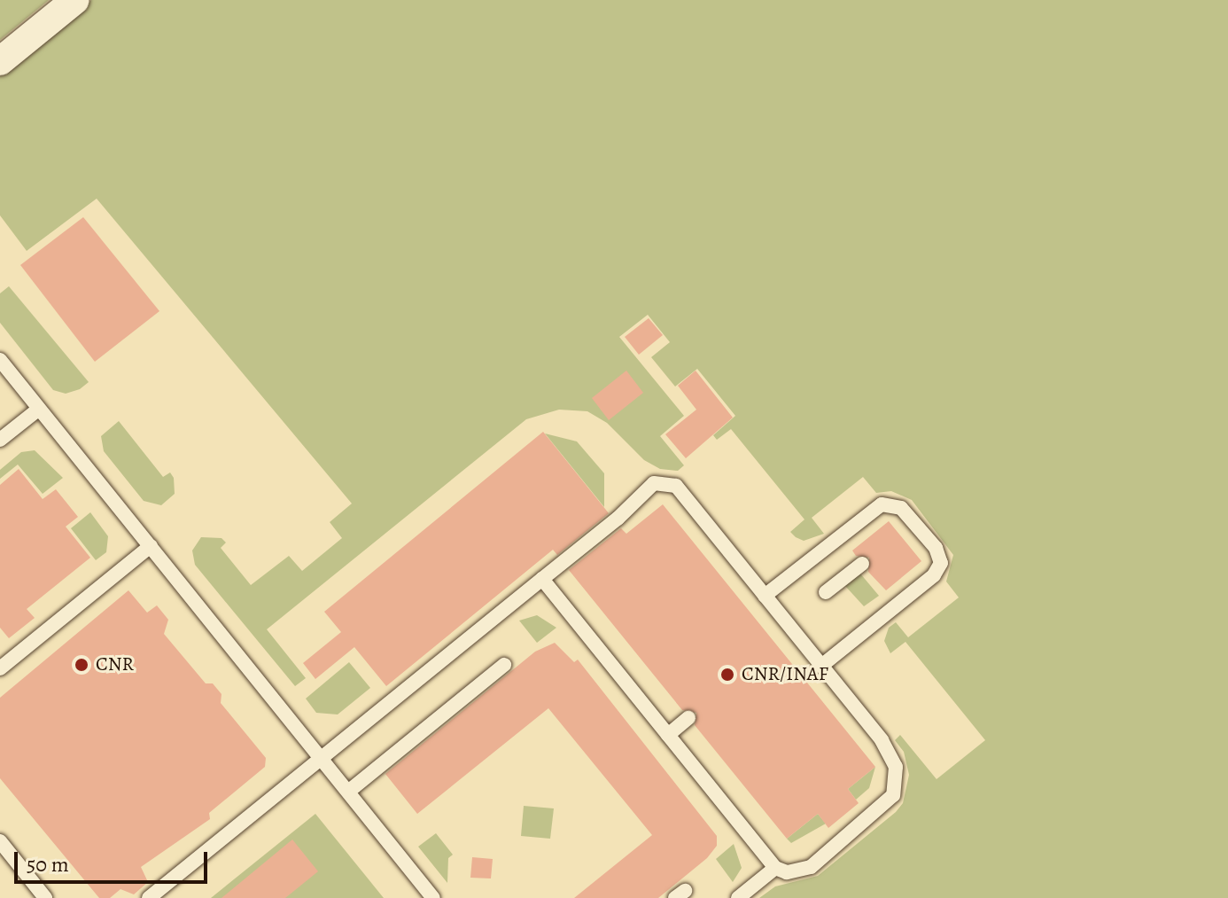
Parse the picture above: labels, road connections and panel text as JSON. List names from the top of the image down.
{
  "places": ["CNR", "CNR/INAF"],
  "scale_bar": "50 m"
}
